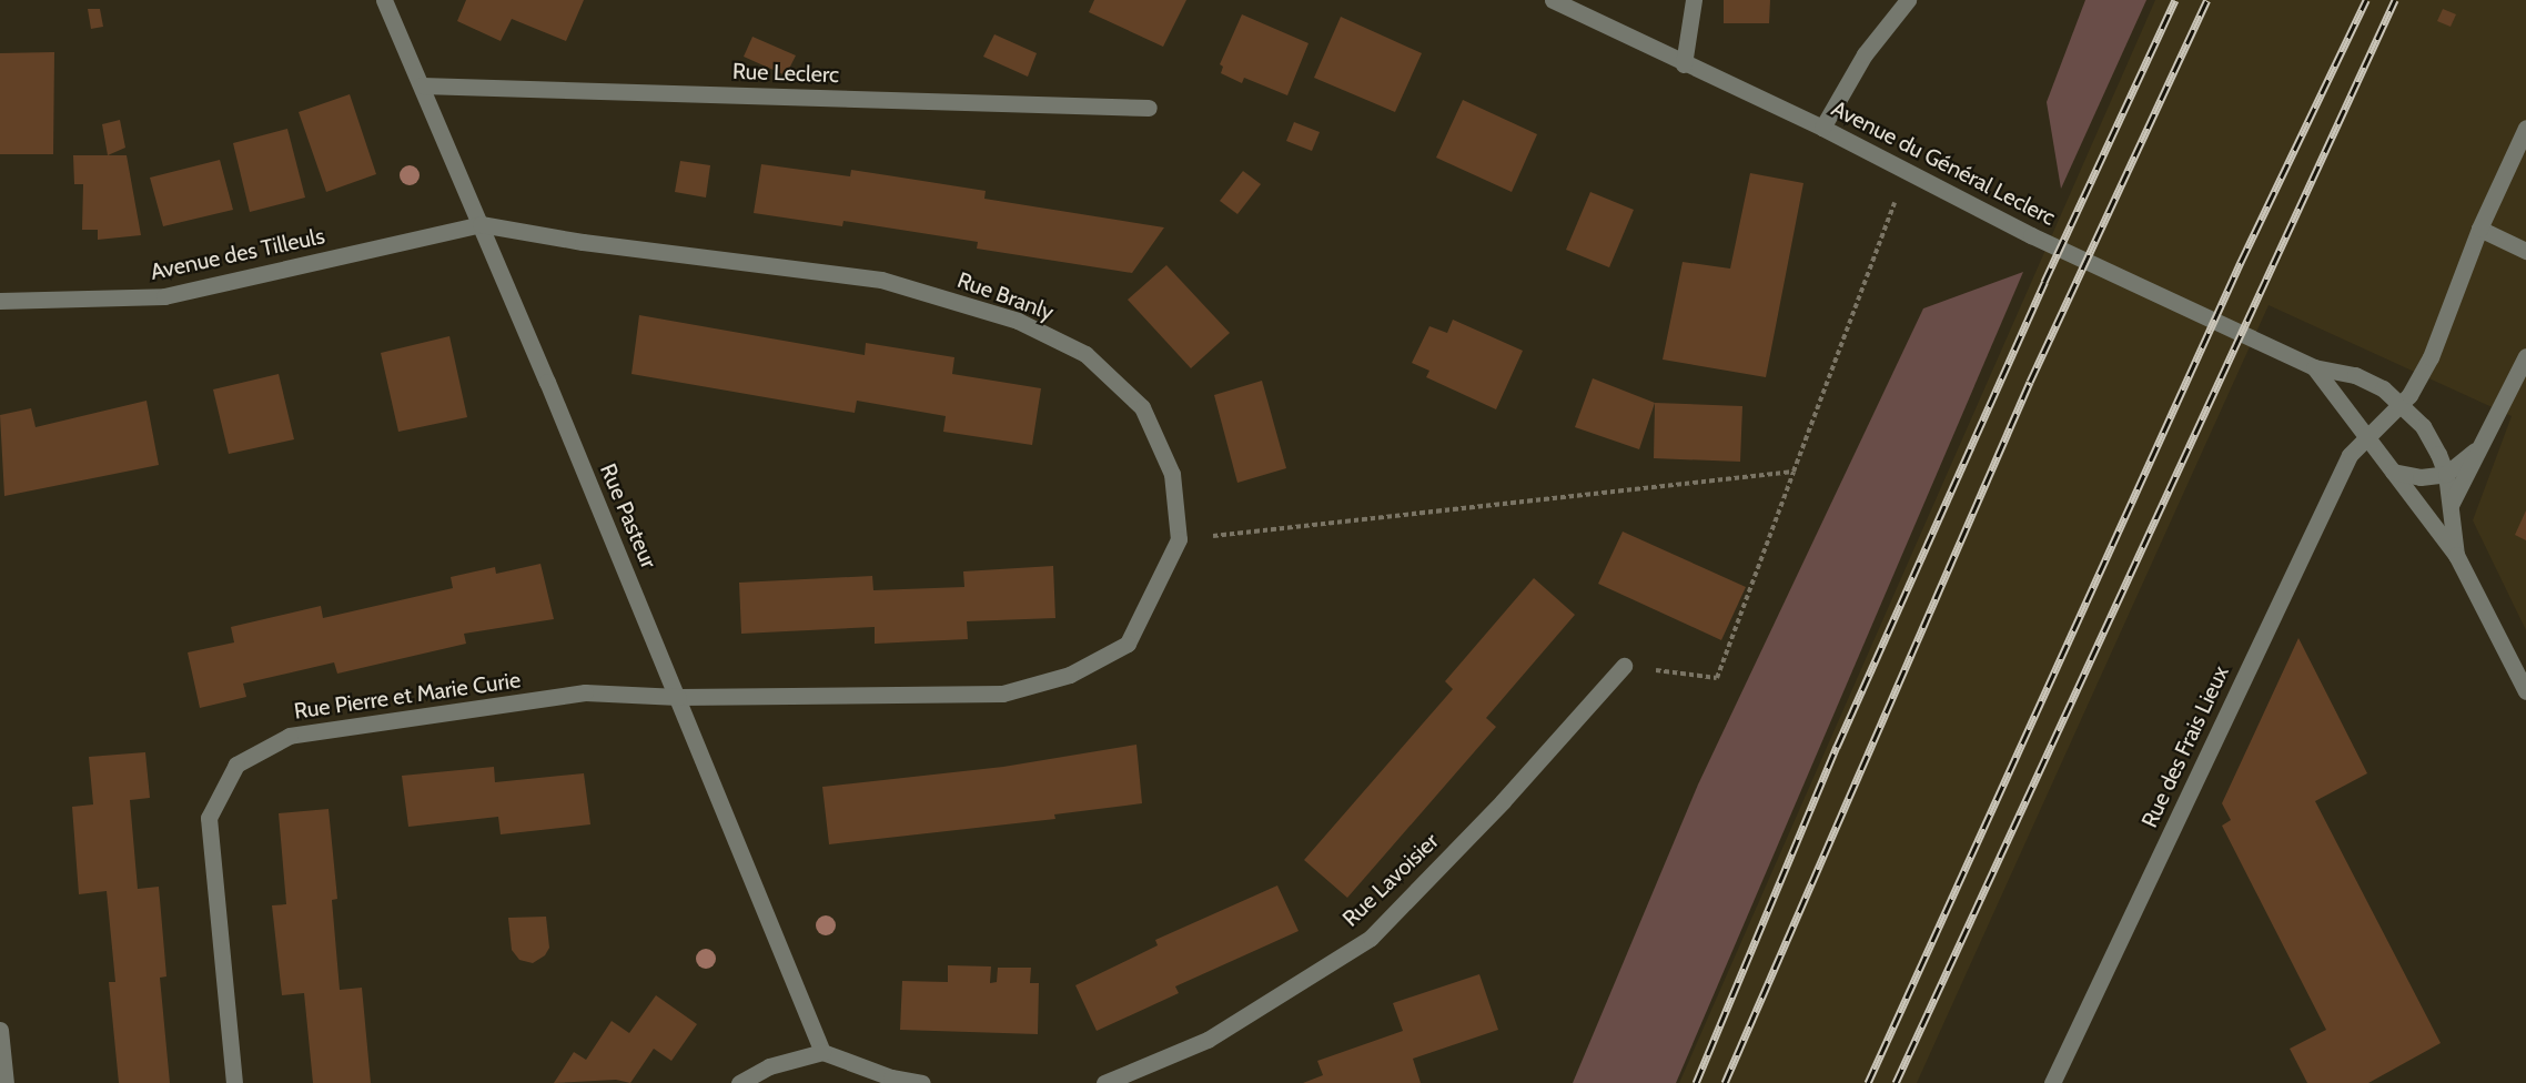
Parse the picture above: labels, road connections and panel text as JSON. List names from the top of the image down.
{
  "streets": {
    "street": [
      "Rue Leclerc",
      "Avenue du Général Leclerc",
      "Avenue des Tilleuls",
      "Rue Branly",
      "Rue Pasteur",
      "Rue Pierre et Marie Curie",
      "Rue des Frais Lieux",
      "Rue Lavoisier"
    ]
  },
  "crossings": [
    ["Rue Leclerc", "Rue Pasteur"],
    ["Avenue des Tilleuls", "Rue Branly"],
    ["Avenue des Tilleuls", "Rue Pasteur"],
    ["Rue Branly", "Rue Pasteur"],
    ["Rue Pasteur", "Rue Pierre et Marie Curie"]
  ]
}
